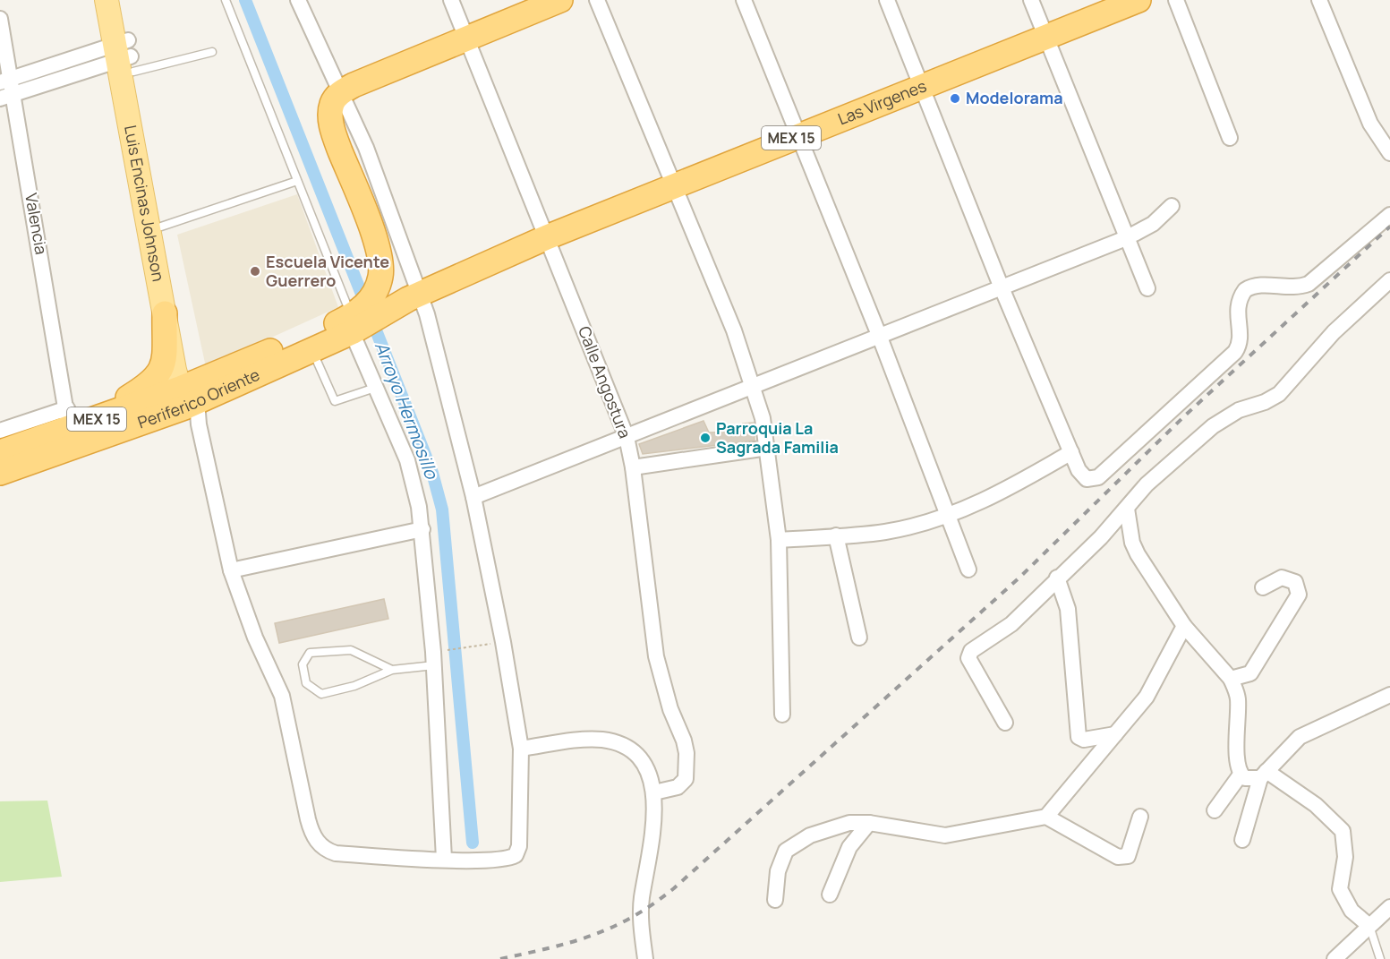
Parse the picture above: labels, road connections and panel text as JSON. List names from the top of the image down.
{
  "streets": {
    "highway": ["Las Virgenes", "MEX 15", "Periferico Oriente"],
    "main road": ["Luis Encinas Johnson"],
    "street": ["Valencia", "Calle Angostura"]
  },
  "crossings": [
    ["Las Virgenes", "MEX 15"],
    ["Las Virgenes", "Calle Angostura"],
    ["MEX 15", "Periferico Oriente"],
    ["Luis Encinas Johnson", "Periferico Oriente"],
    ["Valencia", "Periferico Oriente"]
  ],
  "water": ["Arroyo Hermosillo"],
  "places": ["Modelorama", "Escuela Vicente Guerrero", "Parroquia La Sagrada Familia"]
}
